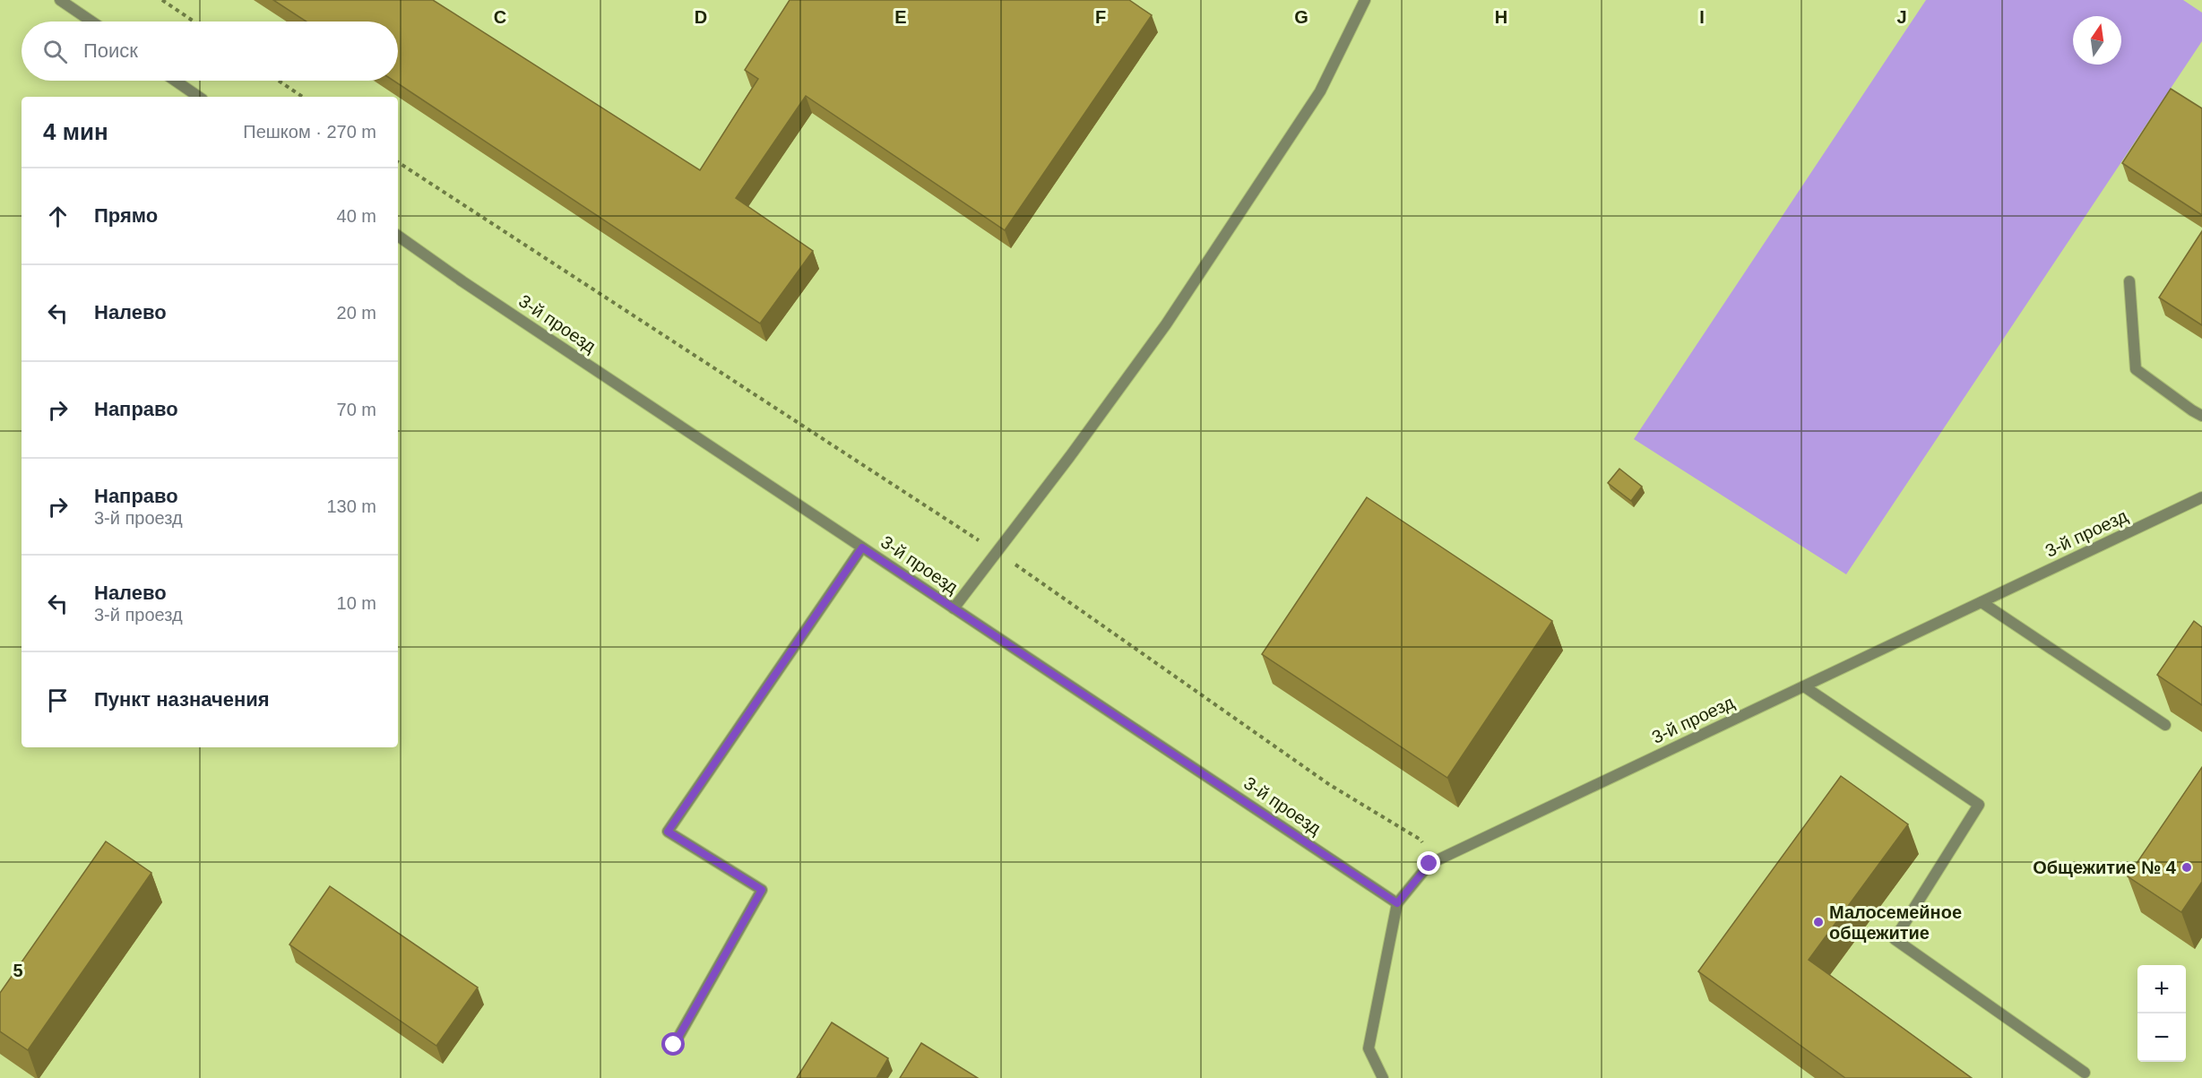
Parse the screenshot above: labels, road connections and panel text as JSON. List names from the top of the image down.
{
  "streets": {
    "street": ["3-й проезд"]
  },
  "places": ["Общежитие № 4", "Малосемейное общежитие"],
  "north": "top",
  "page": {
    "search": "Поиск",
    "heading": ["4 мин", "Пешком · 270 m"],
    "list": [
      ["Прямо", "40 m"],
      ["Налево", "20 m"],
      ["Направо", "70 m"],
      ["Направо", "3-й проезд", "130 m"],
      ["Налево", "3-й проезд", "10 m"],
      "Пункт назначения"
    ],
    "map_buttons": ["+", "−"]
  },
  "grid": {
    "columns": [
      "C",
      "D",
      "E",
      "F",
      "G",
      "H",
      "I",
      "J"
    ],
    "rows": ["5"]
  }
}
